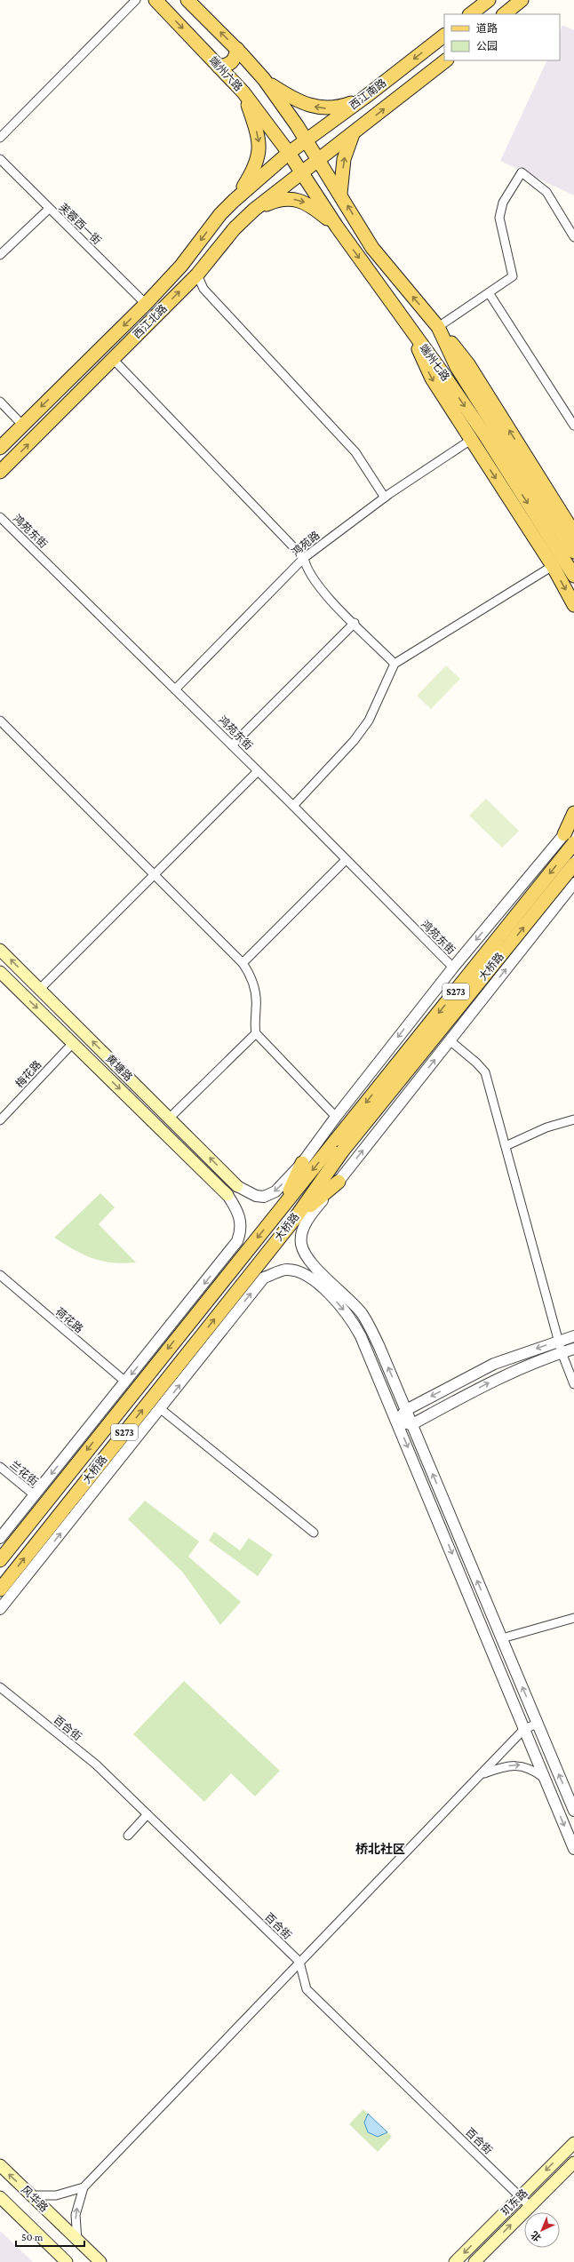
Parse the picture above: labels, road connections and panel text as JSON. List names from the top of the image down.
{
  "streets": {
    "main road": [
      "端州六路",
      "西江南路",
      "西江北路",
      "端州七路",
      "大桥路",
      "S273",
      "黄塘路",
      "风华路",
      "玑东路"
    ],
    "street": [
      "芙蓉西一街",
      "鸿苑东街",
      "鸿苑路",
      "梅花路",
      "荷花路",
      "兰花街",
      "百合街"
    ]
  },
  "crossings": [
    ["端州六路", "西江南路"],
    ["端州六路", "西江北路"],
    ["端州六路", "端州七路"],
    ["西江南路", "西江北路"],
    ["西江南路", "端州七路"],
    ["芙蓉西一街", "西江北路"],
    ["西江北路", "端州七路"],
    ["鸿苑东街", "鸿苑路"],
    ["黄塘路", "梅花路"],
    ["百合街", "玑东路"]
  ],
  "districts": ["桥北社区"],
  "legend": ["道路", "公园"],
  "scale_bar": "50 m",
  "north": "bottom left"
}
